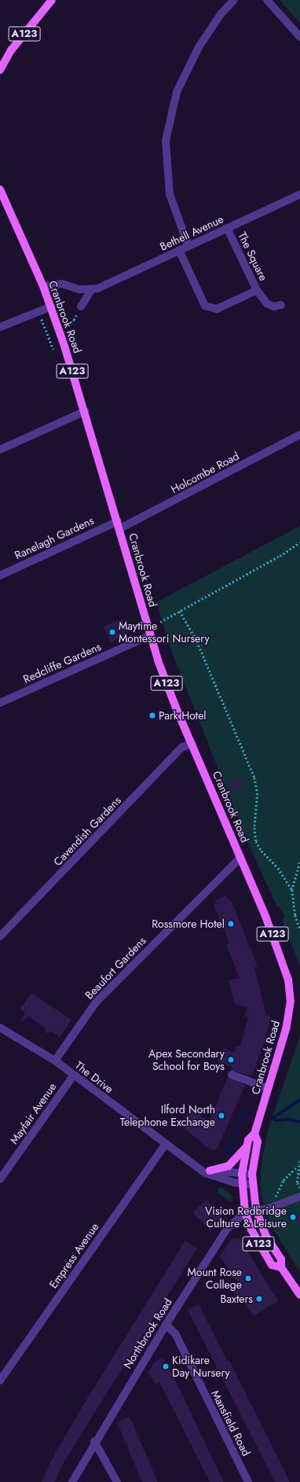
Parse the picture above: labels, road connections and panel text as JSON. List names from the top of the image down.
{
  "streets": {
    "main road": ["A123", "Cranbrook Road"],
    "street": [
      "Bethell Avenue",
      "The Square",
      "Holcombe Road",
      "Ranelagh Gardens",
      "Redcliffe Gardens",
      "Cavendish Gardens",
      "Beaufort Gardens",
      "The Drive",
      "Mayfair Avenue",
      "Empress Avenue",
      "Northbrook Road",
      "Mansfield Road"
    ]
  },
  "crossings": [
    ["Bethell Avenue", "The Square"],
    ["Bethell Avenue", "Cranbrook Road"],
    ["Cranbrook Road", "Holcombe Road"],
    ["Cranbrook Road", "Ranelagh Gardens"],
    ["Cranbrook Road", "Redcliffe Gardens"],
    ["Cranbrook Road", "Cavendish Gardens"],
    ["Cranbrook Road", "Beaufort Gardens"],
    ["Cranbrook Road", "The Drive"],
    ["Cranbrook Road", "Northbrook Road"],
    ["Holcombe Road", "Ranelagh Gardens"],
    ["Beaufort Gardens", "The Drive"],
    ["The Drive", "Mayfair Avenue"],
    ["The Drive", "Empress Avenue"],
    ["Northbrook Road", "Mansfield Road"]
  ],
  "places": [
    "Maytime Montessori Nursery",
    "Park Hotel",
    "Rossmore Hotel",
    "Apex Secondary School for Boys",
    "Ilford North Telephone Exchange",
    "Vision Redbridge Culture & Leisure",
    "Mount Rose College",
    "Baxters",
    "Kidikare Day Nursery"
  ]
}
